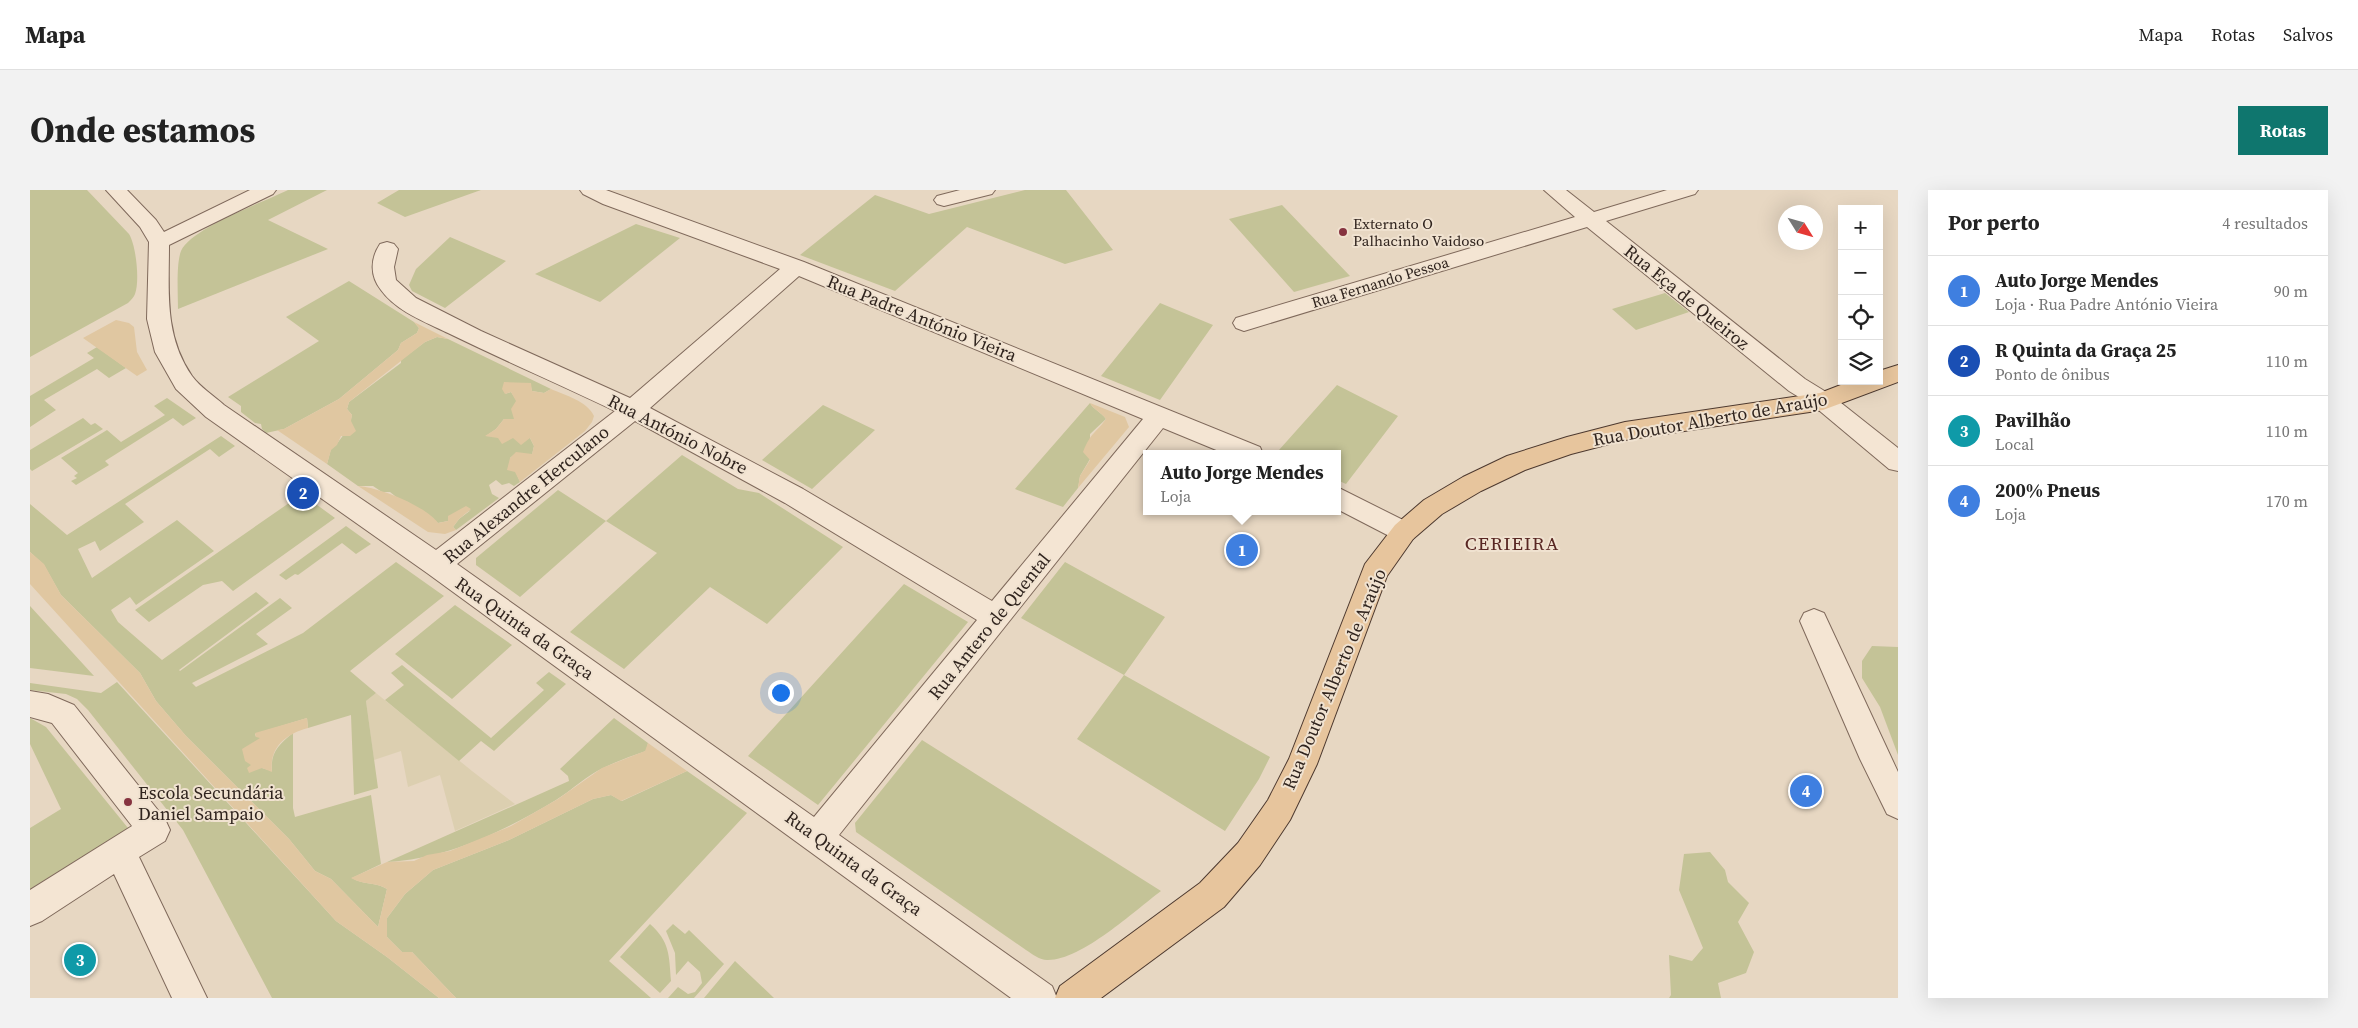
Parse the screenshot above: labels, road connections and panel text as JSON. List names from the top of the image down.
{
  "streets": {
    "main road": ["Rua Doutor Alberto de Araújo"],
    "street": [
      "Rua Fernando Pessoa",
      "Rua Eça de Queiroz",
      "Rua Padre António Vieira",
      "Rua António Nobre",
      "Rua Alexandre Herculano",
      "Rua Antero de Quental",
      "Rua Quinta da Graça"
    ]
  },
  "crossings": [
    ["Rua Fernando Pessoa", "Rua Eça de Queiroz"],
    ["Rua Eça de Queiroz", "Rua Doutor Alberto de Araújo"],
    ["Rua Padre António Vieira", "Rua Alexandre Herculano"],
    ["Rua Padre António Vieira", "Rua Antero de Quental"],
    ["Rua António Nobre", "Rua Alexandre Herculano"],
    ["Rua António Nobre", "Rua Antero de Quental"],
    ["Rua Alexandre Herculano", "Rua Quinta da Graça"],
    ["Rua Antero de Quental", "Rua Quinta da Graça"]
  ],
  "districts": ["CERIEIRA"],
  "places": ["Externato O Palhacinho Vaidoso", "Escola Secundária Daniel Sampaio"],
  "north": "bottom right",
  "page": {
    "header": "Mapa",
    "nav": ["Mapa", "Rotas", "Salvos"],
    "title": "Onde estamos",
    "buttons": "Rotas",
    "heading": ["Por perto", "4 resultados"],
    "map_buttons": ["+", "−"],
    "list": [
      {
        "mark": "1",
        "name": "Auto Jorge Mendes",
        "note": "Loja · Rua Padre António Vieira",
        "value": "90 m"
      },
      {
        "mark": "2",
        "name": "R Quinta da Graça 25",
        "note": "Ponto de ônibus",
        "value": "110 m"
      },
      {
        "mark": "3",
        "name": "Pavilhão",
        "note": "Local",
        "value": "110 m"
      },
      {
        "mark": "4",
        "name": "200% Pneus",
        "note": "Loja",
        "value": "170 m"
      }
    ],
    "popup": ["Auto Jorge Mendes", "Loja"],
    "pins": [
      "2",
      "1",
      "4",
      "3"
    ]
  }
}
